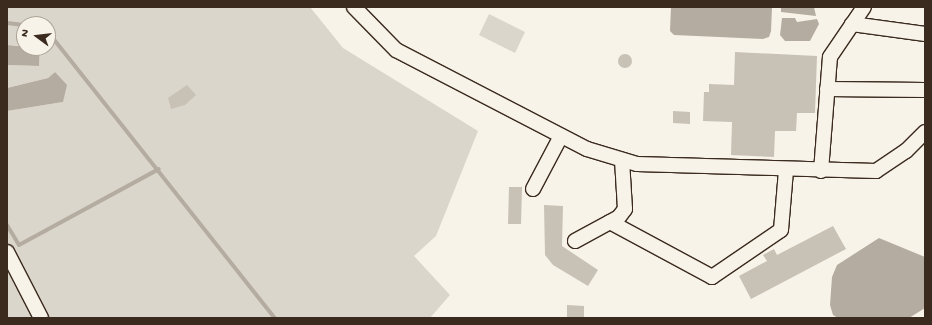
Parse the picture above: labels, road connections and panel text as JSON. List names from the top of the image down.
{
  "north": "left"
}
